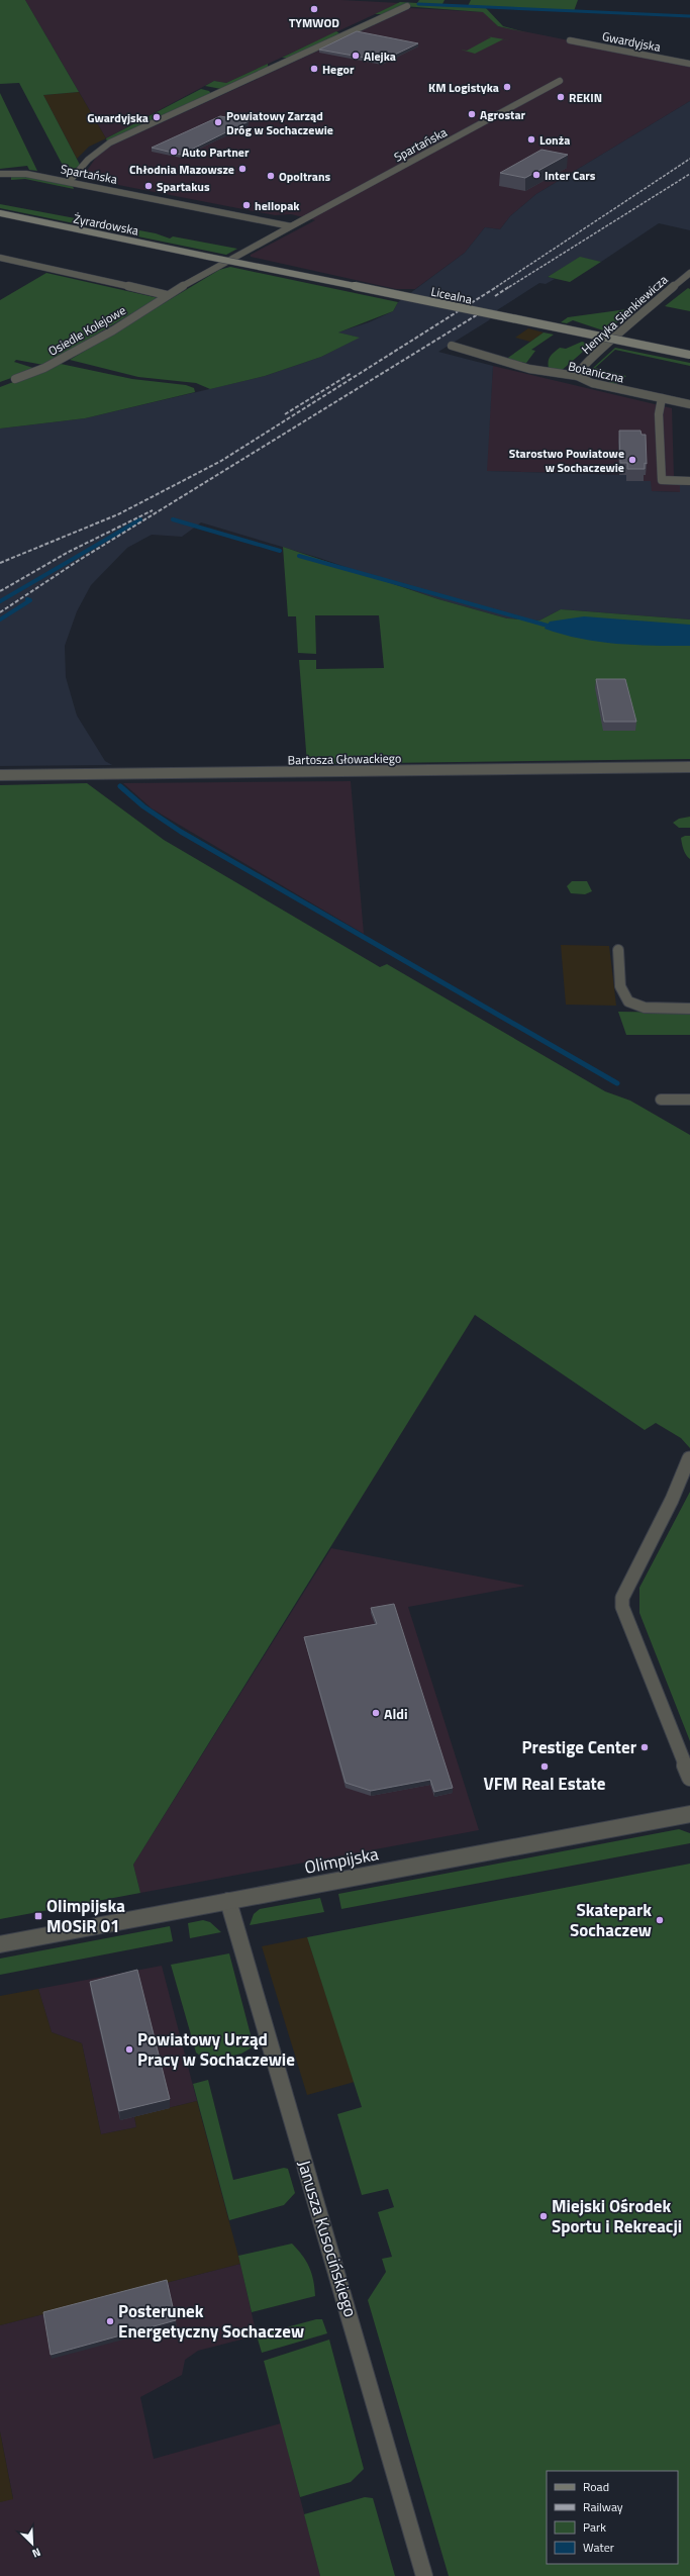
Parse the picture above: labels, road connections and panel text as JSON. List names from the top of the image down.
{
  "streets": {
    "main road": ["Żyrardowska", "Licealna"],
    "street": [
      "Gwardyjska",
      "Spartańska",
      "Henryka Sienkiewicza",
      "Osiedle Kolejowe",
      "Botaniczna",
      "Bartosza Głowackiego",
      "Olimpijska",
      "Janusza Kusocińskiego"
    ]
  },
  "crossings": [
    ["Spartańska", "Osiedle Kolejowe"],
    ["Żyrardowska", "Licealna"],
    ["Licealna", "Henryka Sienkiewicza"],
    ["Henryka Sienkiewicza", "Botaniczna"],
    ["Olimpijska", "Janusza Kusocińskiego"]
  ],
  "places": {
    "other": [
      "TYMWOD",
      "Alejka",
      "Hegor",
      "KM Logistyka",
      "REKIN",
      "Agrostar",
      "Gwardyjska",
      "Powiatowy Zarząd Dróg w Sochaczewie",
      "Lonża",
      "Auto Partner",
      "Chłodnia Mazowsze",
      "Inter Cars",
      "Opoltrans",
      "Spartakus",
      "hellopak",
      "Starostwo Powiatowe w Sochaczewie",
      "Aldi",
      "Prestige Center",
      "VFM Real Estate",
      "Skatepark Sochaczew",
      "Powiatowy Urząd Pracy w Sochaczewie",
      "Miejski Ośrodek Sportu i Rekreacji",
      "Posterunek Energetyczny Sochaczew"
    ],
    "transit": ["Olimpijska MOSiR 01"]
  },
  "legend": [
    "Road",
    "Railway",
    "Park",
    "Water"
  ],
  "north": "bottom right"
}
